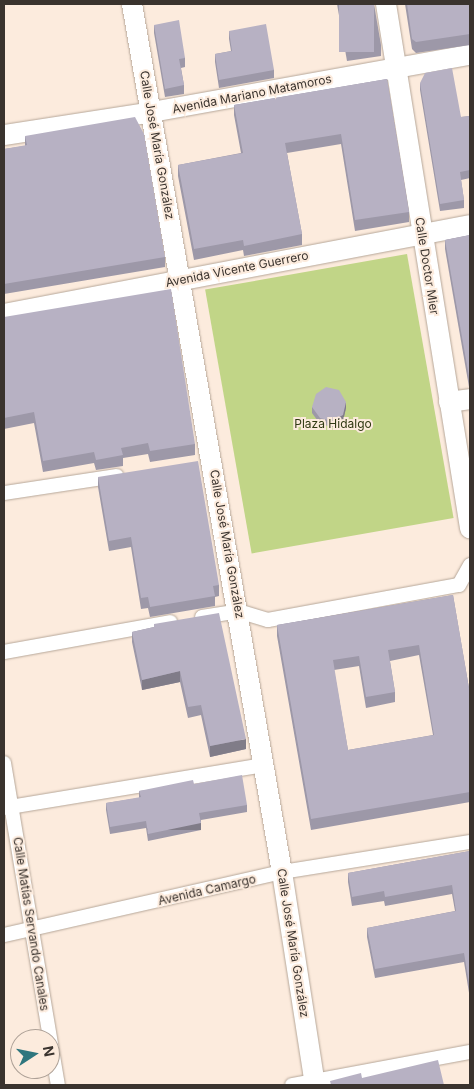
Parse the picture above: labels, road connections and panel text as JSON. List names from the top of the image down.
{
  "streets": {
    "main road": [
      "Avenida Mariano Matamoros",
      "Calle José María González",
      "Calle Doctor Mier",
      "Avenida Vicente Guerrero"
    ],
    "street": ["Avenida Camargo", "Calle Matías Servando Canales"]
  },
  "crossings": [
    ["Avenida Mariano Matamoros", "Calle José María González"],
    ["Avenida Mariano Matamoros", "Calle Doctor Mier"],
    ["Calle José María González", "Avenida Vicente Guerrero"],
    ["Calle José María González", "Avenida Camargo"],
    ["Calle Doctor Mier", "Avenida Vicente Guerrero"],
    ["Avenida Camargo", "Calle Matías Servando Canales"]
  ],
  "parks": ["Plaza Hidalgo"],
  "north": "right"
}
